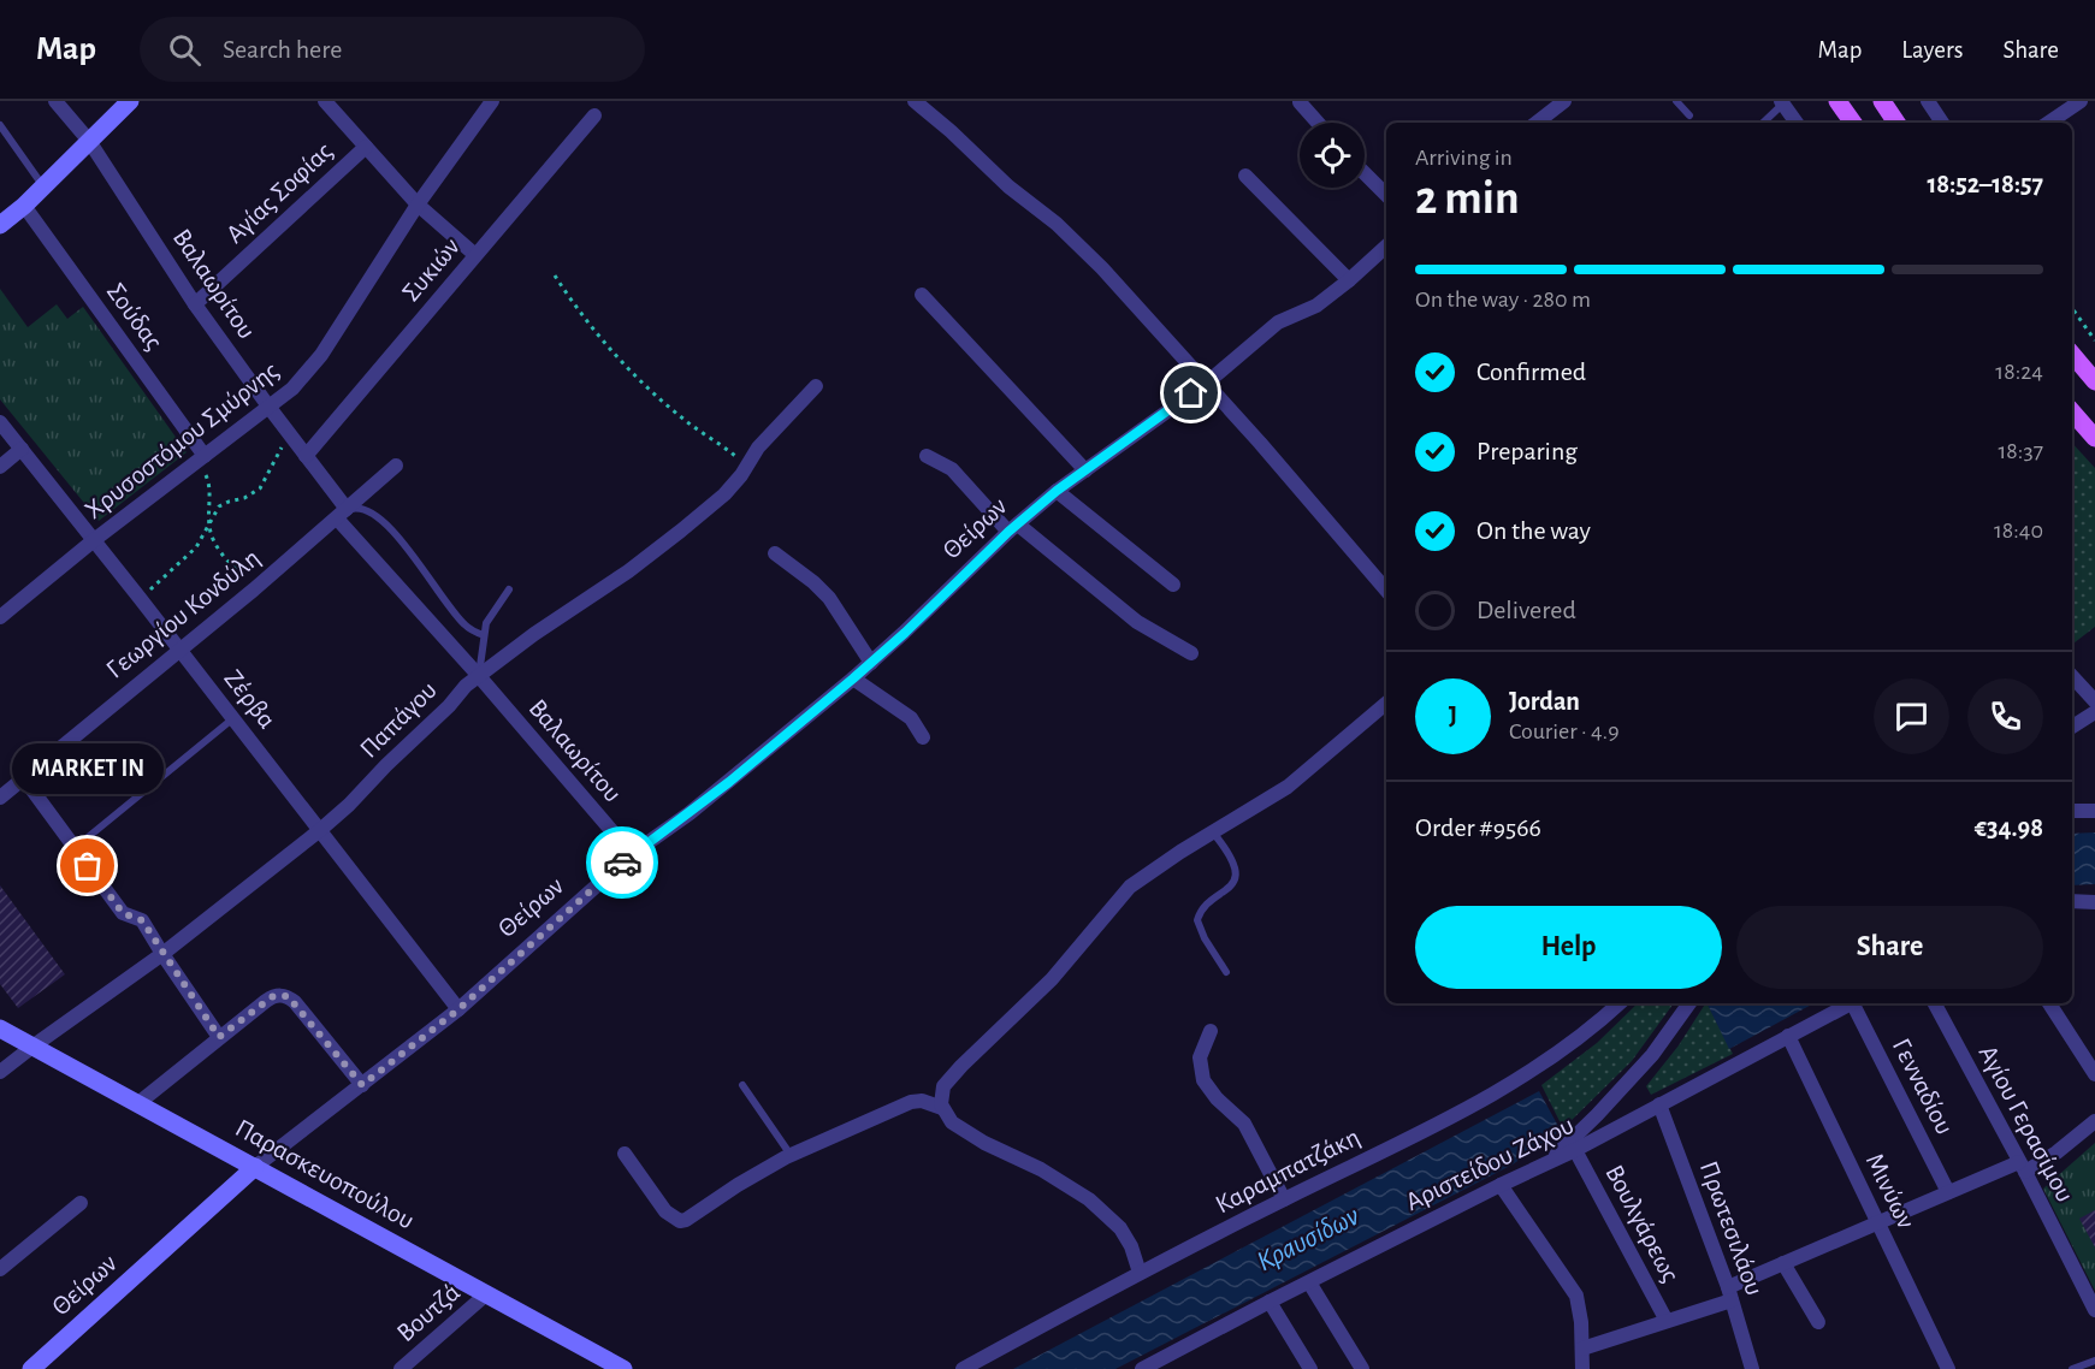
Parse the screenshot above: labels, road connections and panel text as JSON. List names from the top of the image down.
{
  "streets": {
    "street": [
      "Αγίας Σοφίας",
      "Συκιών",
      "Βαλαωρίτου",
      "Σούδας",
      "Χρυσοστόμου Σμύρνης",
      "Θείρων",
      "Γεωργίου Κονδύλη",
      "Ζέρβα",
      "Παπάγου",
      "Γενναδίου",
      "Αγίου Γερασίμου",
      "Αριστείδου Ζάχου",
      "Καραμπατζάκη",
      "Παρασκευοπούλου",
      "Μινύων",
      "Βουλγάρεως",
      "Πρωτεσιλάου",
      "Βουτζά"
    ]
  },
  "crossings": [
    ["Αγίας Σοφίας", "Βαλαωρίτου"],
    ["Συκιών", "Βαλαωρίτου"],
    ["Βαλαωρίτου", "Χρυσοστόμου Σμύρνης"],
    ["Βαλαωρίτου", "Θείρων"],
    ["Βαλαωρίτου", "Γεωργίου Κονδύλη"],
    ["Βαλαωρίτου", "Παπάγου"],
    ["Σούδας", "Χρυσοστόμου Σμύρνης"],
    ["Χρυσοστόμου Σμύρνης", "Ζέρβα"],
    ["Θείρων", "Ζέρβα"],
    ["Θείρων", "Παρασκευοπούλου"],
    ["Γεωργίου Κονδύλη", "Ζέρβα"],
    ["Ζέρβα", "Παπάγου"],
    ["Παπάγου", "Παρασκευοπούλου"],
    ["Αριστείδου Ζάχου", "Μινύων"],
    ["Αριστείδου Ζάχου", "Βουλγάρεως"],
    ["Αριστείδου Ζάχου", "Πρωτεσιλάου"],
    ["Παρασκευοπούλου", "Βουτζά"]
  ],
  "water": ["Κραυσίδων"],
  "places": ["MARKET IN"],
  "page": {
    "header": "Map",
    "search": "Search here",
    "nav": ["Map", "Layers", "Share"],
    "heading": ["2 min", "Arriving in", "18:52–18:57"],
    "panel": [
      "Jordan",
      "Courier · 4.9",
      "Order #9566",
      "€34.98"
    ],
    "bar": "On the way · 280 m",
    "list": [
      ["Confirmed", "18:24"],
      ["Preparing", "18:37"],
      ["On the way", "18:40"],
      "Delivered"
    ],
    "round": "J",
    "bubble": "MARKET IN",
    "buttons": ["Help", "Share"]
  }
}
